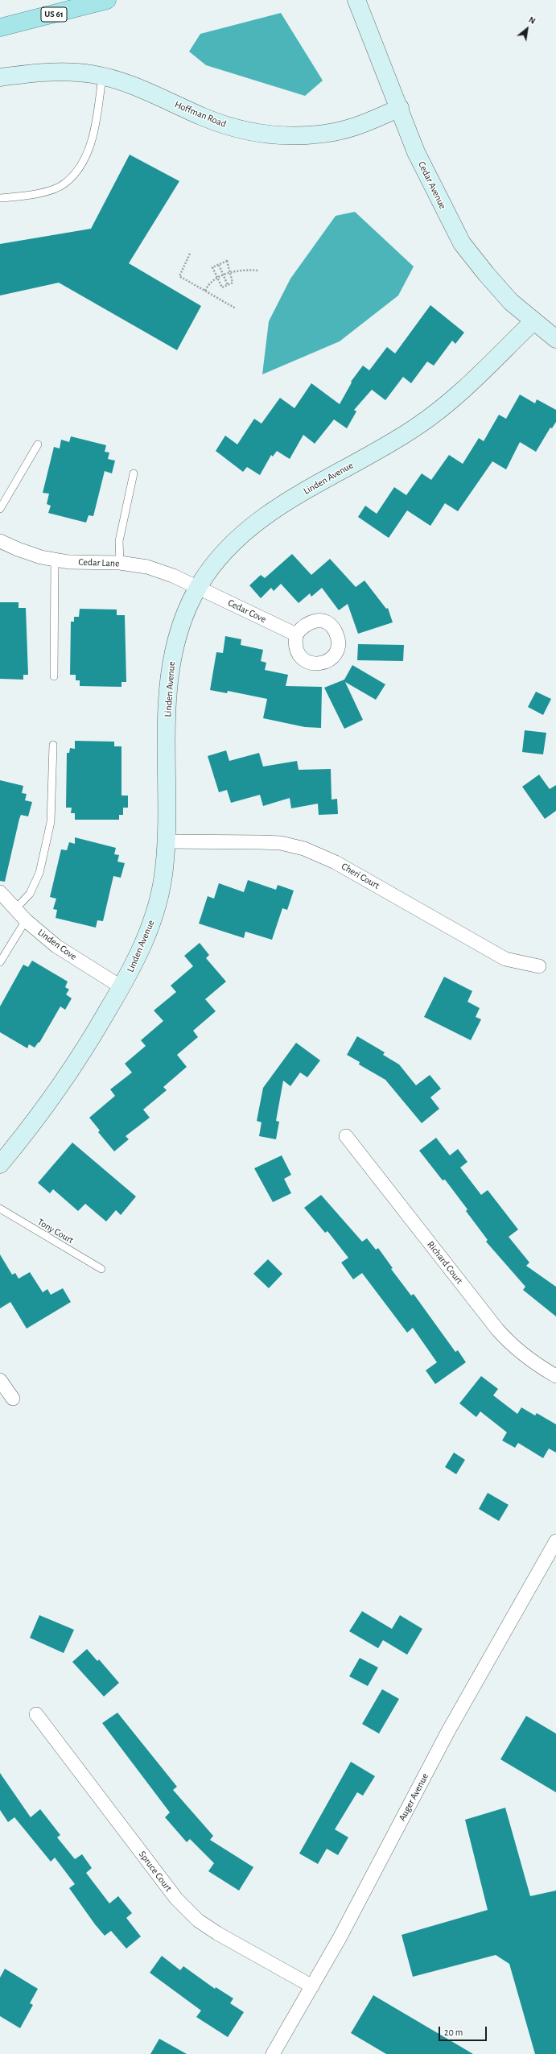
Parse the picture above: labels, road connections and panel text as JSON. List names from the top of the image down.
{
  "streets": {
    "main road": ["US 61"],
    "street": [
      "Hoffman Road",
      "Cedar Avenue",
      "Linden Avenue",
      "Cedar Lane",
      "Cedar Cove",
      "Cheri Court",
      "Linden Cove",
      "Richard Court",
      "Auger Avenue",
      "Spruce Court"
    ],
    "lane": ["Tony Court"]
  },
  "crossings": [
    ["Hoffman Road", "Cedar Avenue"],
    ["Cedar Avenue", "Linden Avenue"],
    ["Linden Avenue", "Cedar Lane"],
    ["Linden Avenue", "Cedar Cove"],
    ["Linden Avenue", "Cheri Court"],
    ["Linden Avenue", "Linden Cove"],
    ["Cedar Lane", "Cedar Cove"],
    ["Auger Avenue", "Spruce Court"]
  ],
  "scale_bar": "20 m",
  "north": "top right"
}
